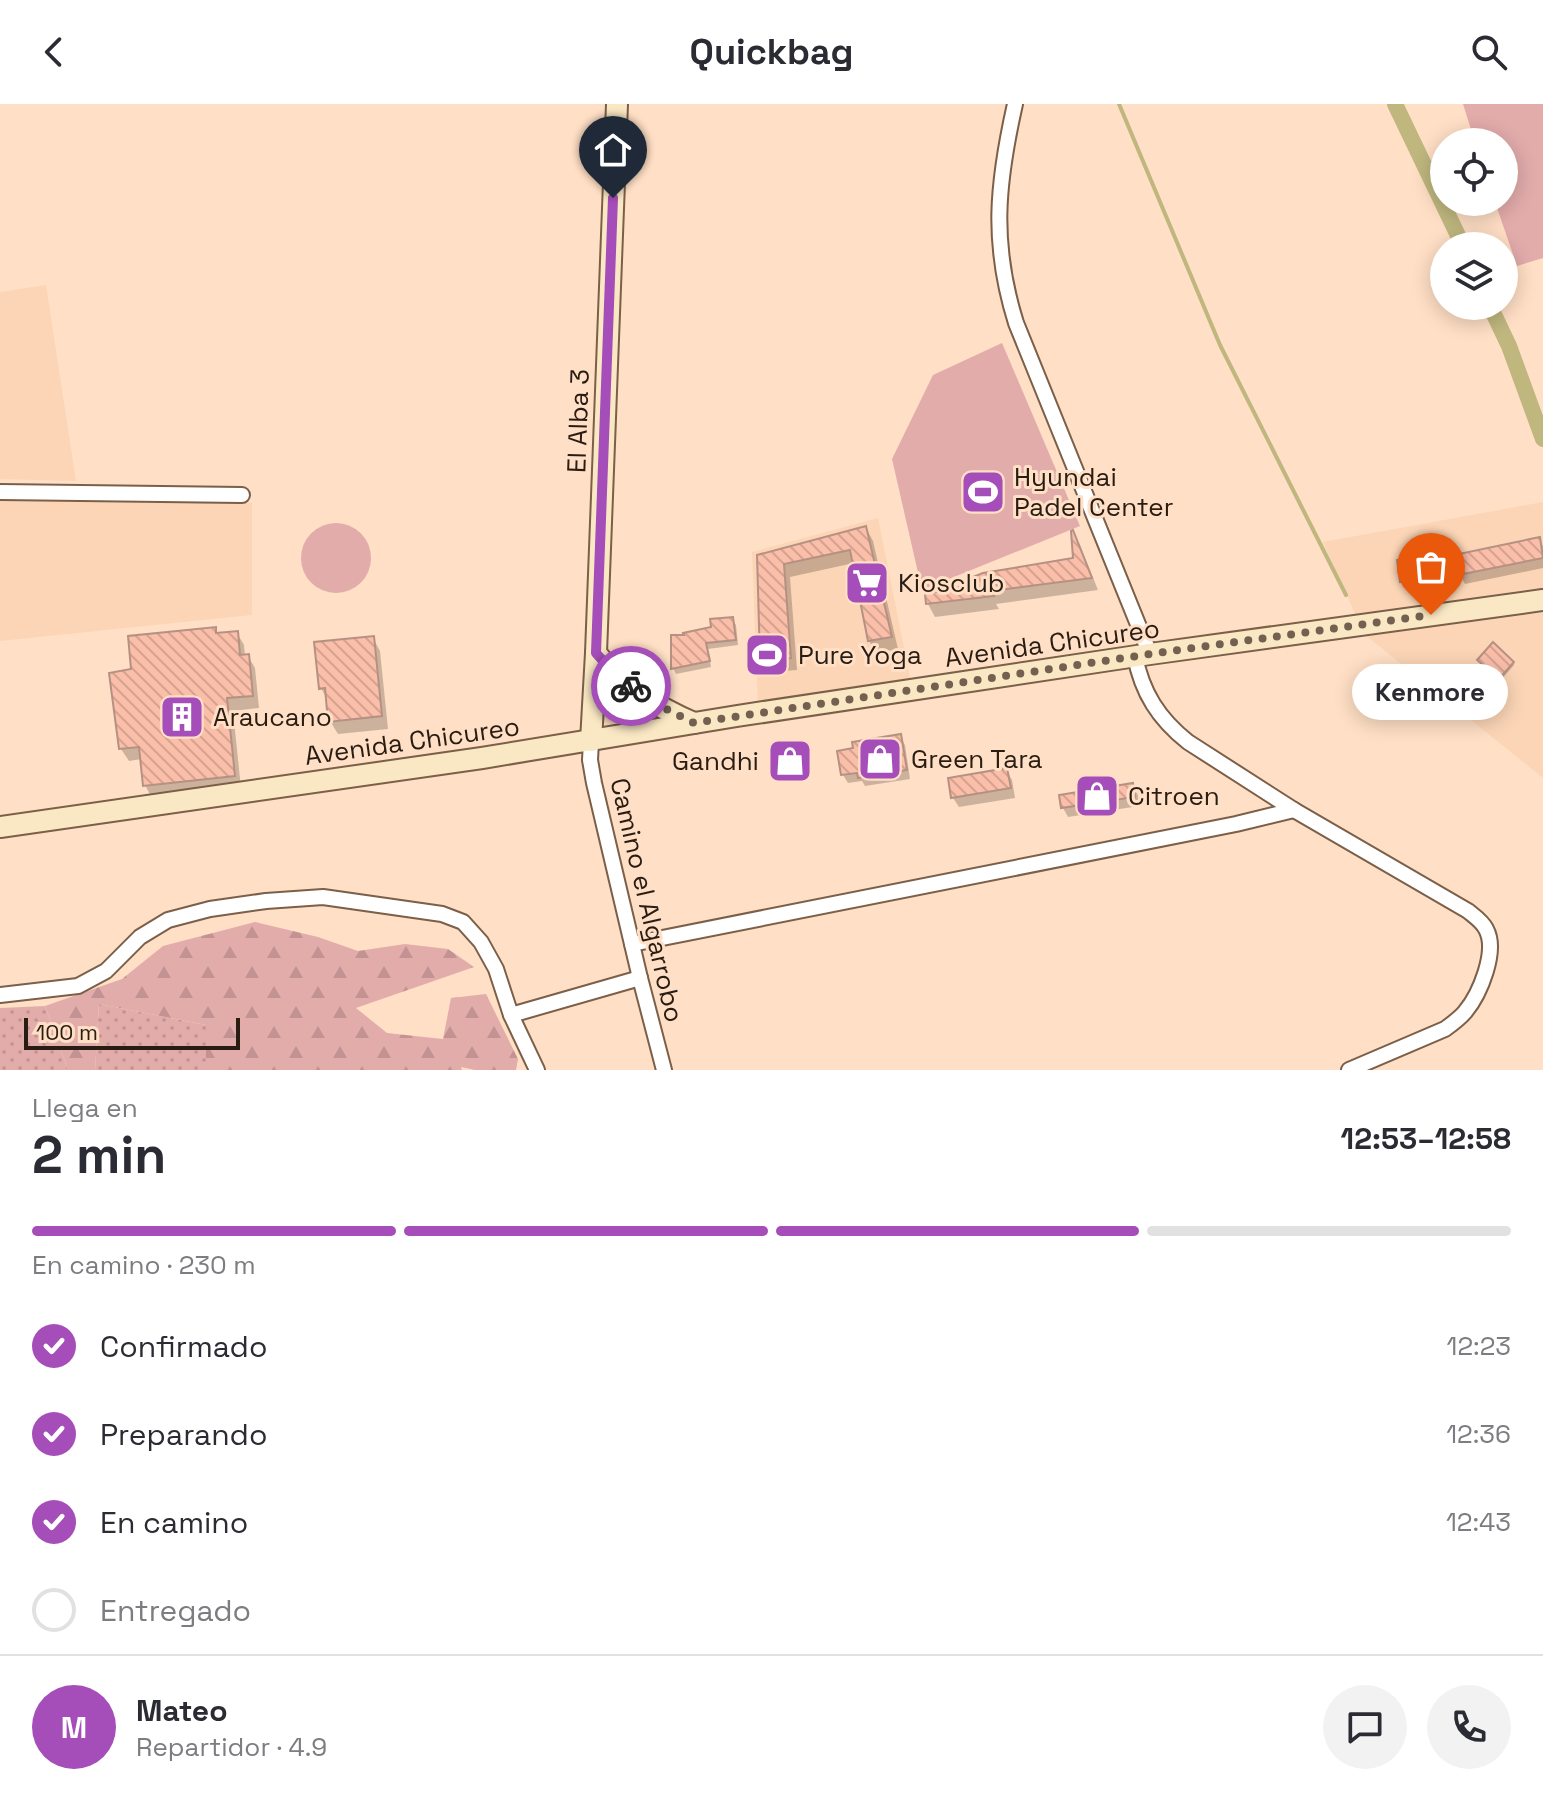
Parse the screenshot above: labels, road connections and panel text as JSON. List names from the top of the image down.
{
  "streets": {
    "main road": ["El Alba 3", "Avenida Chicureo"],
    "street": ["Camino el Algarrobo"]
  },
  "crossings": [
    ["El Alba 3", "Avenida Chicureo"],
    ["El Alba 3", "Camino el Algarrobo"],
    ["Avenida Chicureo", "Camino el Algarrobo"]
  ],
  "places": {
    "sports": ["Hyundai Padel Center", "Pure Yoga"],
    "supermarket": ["Kiosclub"],
    "other": ["Kenmore"],
    "building": ["Araucano"],
    "shop": ["Green Tara", "Gandhi", "Citroen"]
  },
  "scale_bar": "100 m",
  "page": {
    "header": "Quickbag",
    "bubble": "Kenmore",
    "scale": "100 m",
    "heading": ["2 min", "Llega en", "12:53–12:58"],
    "panel": ["Mateo", "Repartidor · 4.9"],
    "bar": "En camino · 230 m",
    "list": [
      ["Confirmado", "12:23"],
      ["Preparando", "12:36"],
      ["En camino", "12:43"],
      "Entregado"
    ],
    "round": "M"
  }
}
